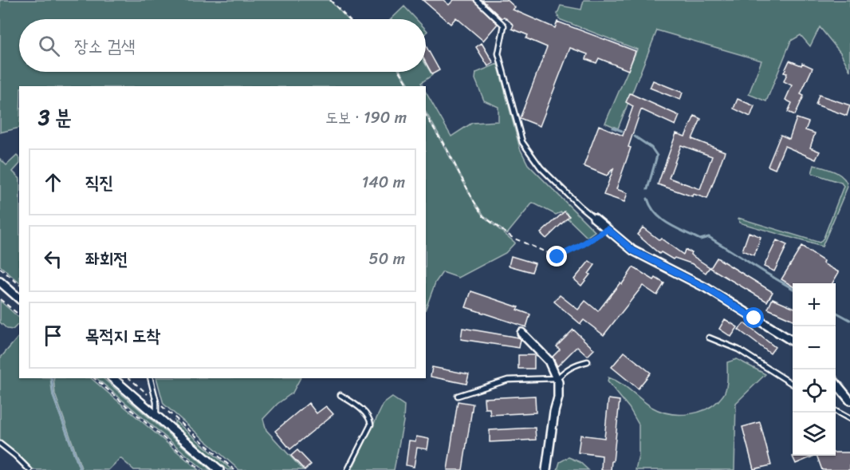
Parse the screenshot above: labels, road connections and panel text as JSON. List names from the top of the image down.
{
  "page": {
    "search": "장소 검색",
    "heading": ["3 분", "도보 · 190 m"],
    "list": [
      ["직진", "140 m"],
      ["좌회전", "50 m"],
      "목적지 도착"
    ],
    "map_buttons": ["+", "−"]
  }
}
